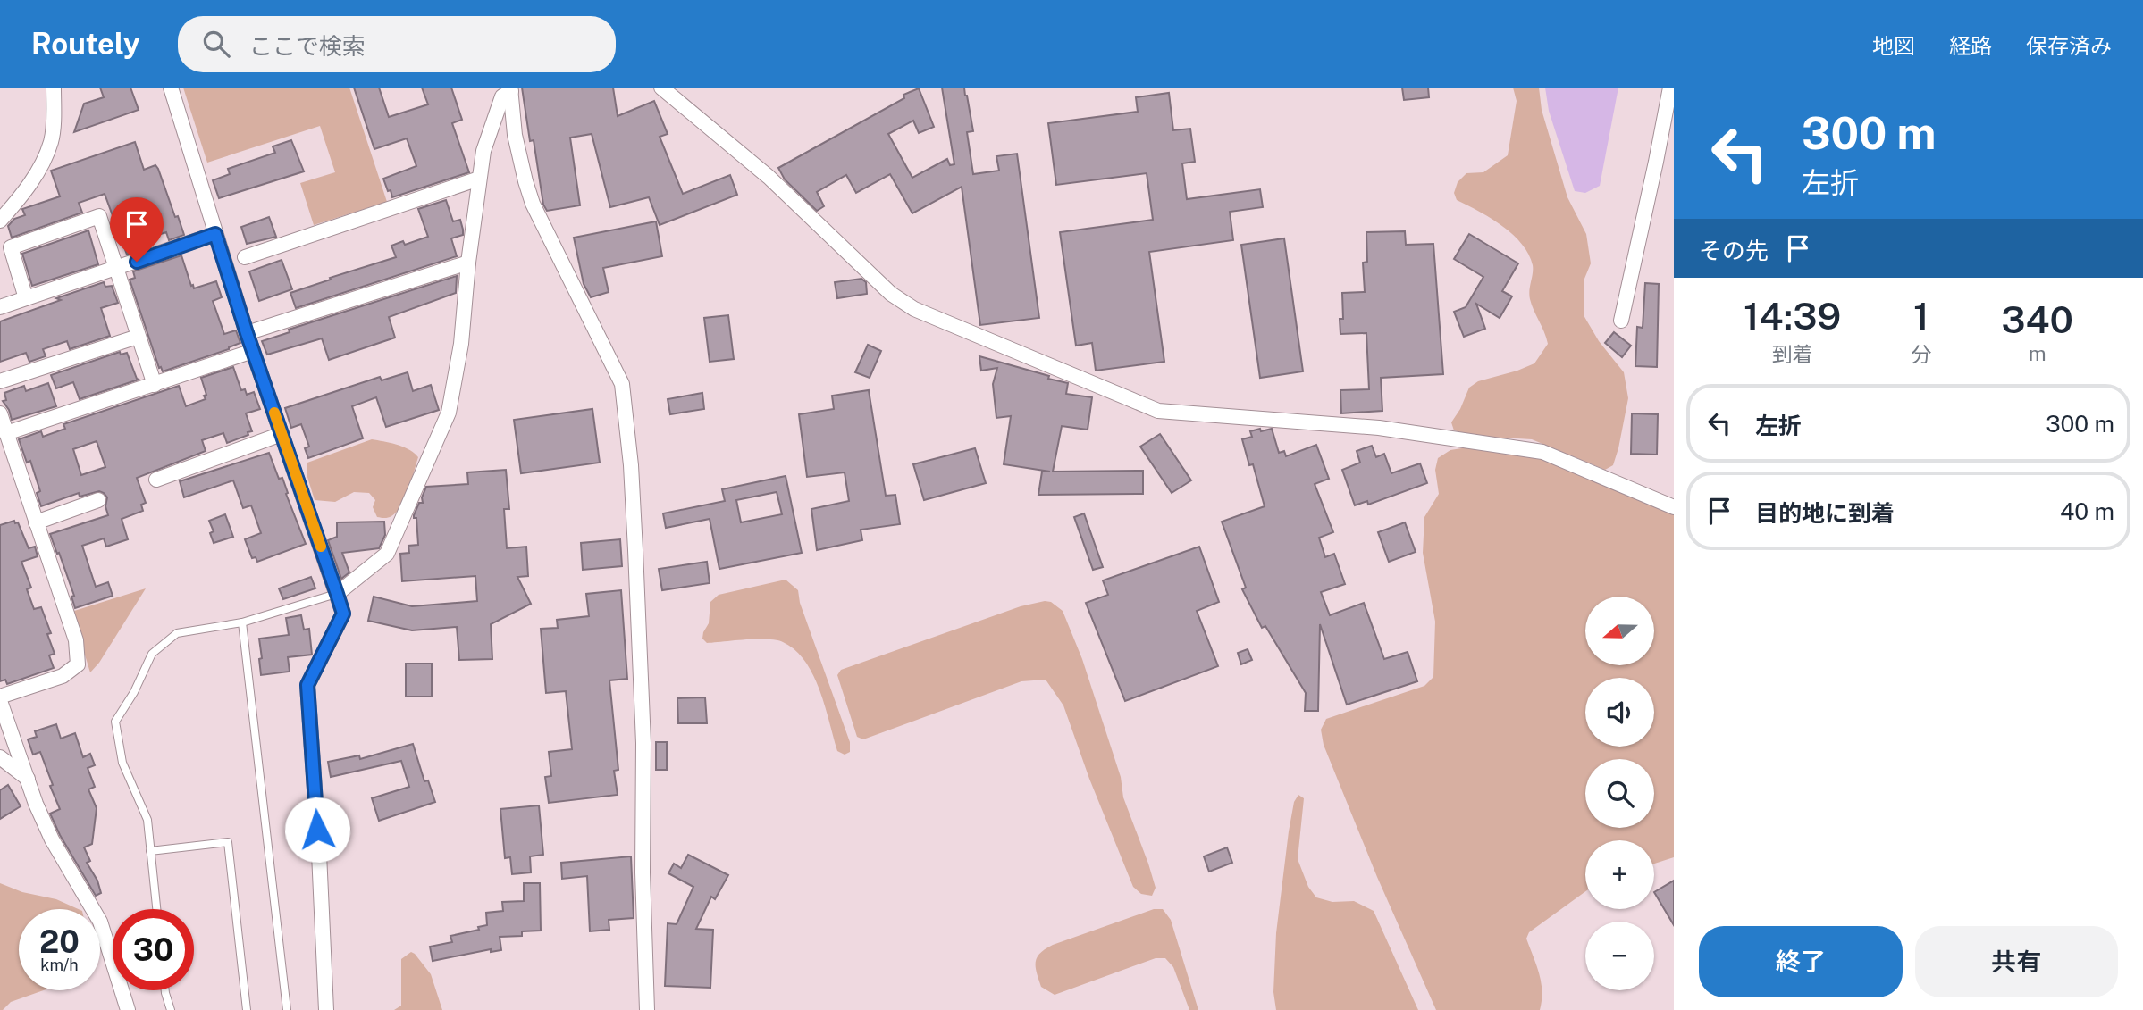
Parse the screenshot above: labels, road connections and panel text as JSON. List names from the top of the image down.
{
  "north": "left",
  "page": {
    "header": "Routely",
    "search": "ここで検索",
    "nav": ["地図", "経路", "保存済み"],
    "turn": ["300 m", "左折"],
    "then": "その先",
    "eta": [
      "14:39",
      "到着",
      "1",
      "分",
      "340",
      "m"
    ],
    "list": [
      {
        "name": "左折",
        "value": "300 m"
      },
      {
        "name": "目的地に到着",
        "value": "40 m"
      }
    ],
    "map_buttons": ["+", "−"],
    "speed": "20 km/h",
    "limit": "30",
    "buttons": ["終了", "共有"]
  }
}
